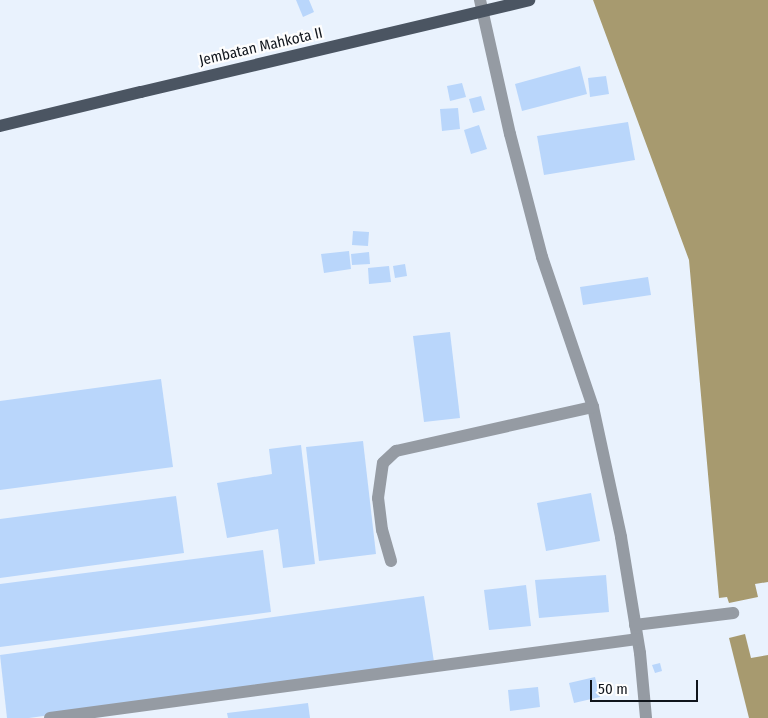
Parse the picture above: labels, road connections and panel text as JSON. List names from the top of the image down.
{
  "streets": {
    "main road": ["Jembatan Mahkota II"]
  },
  "scale_bar": "50 m"
}
